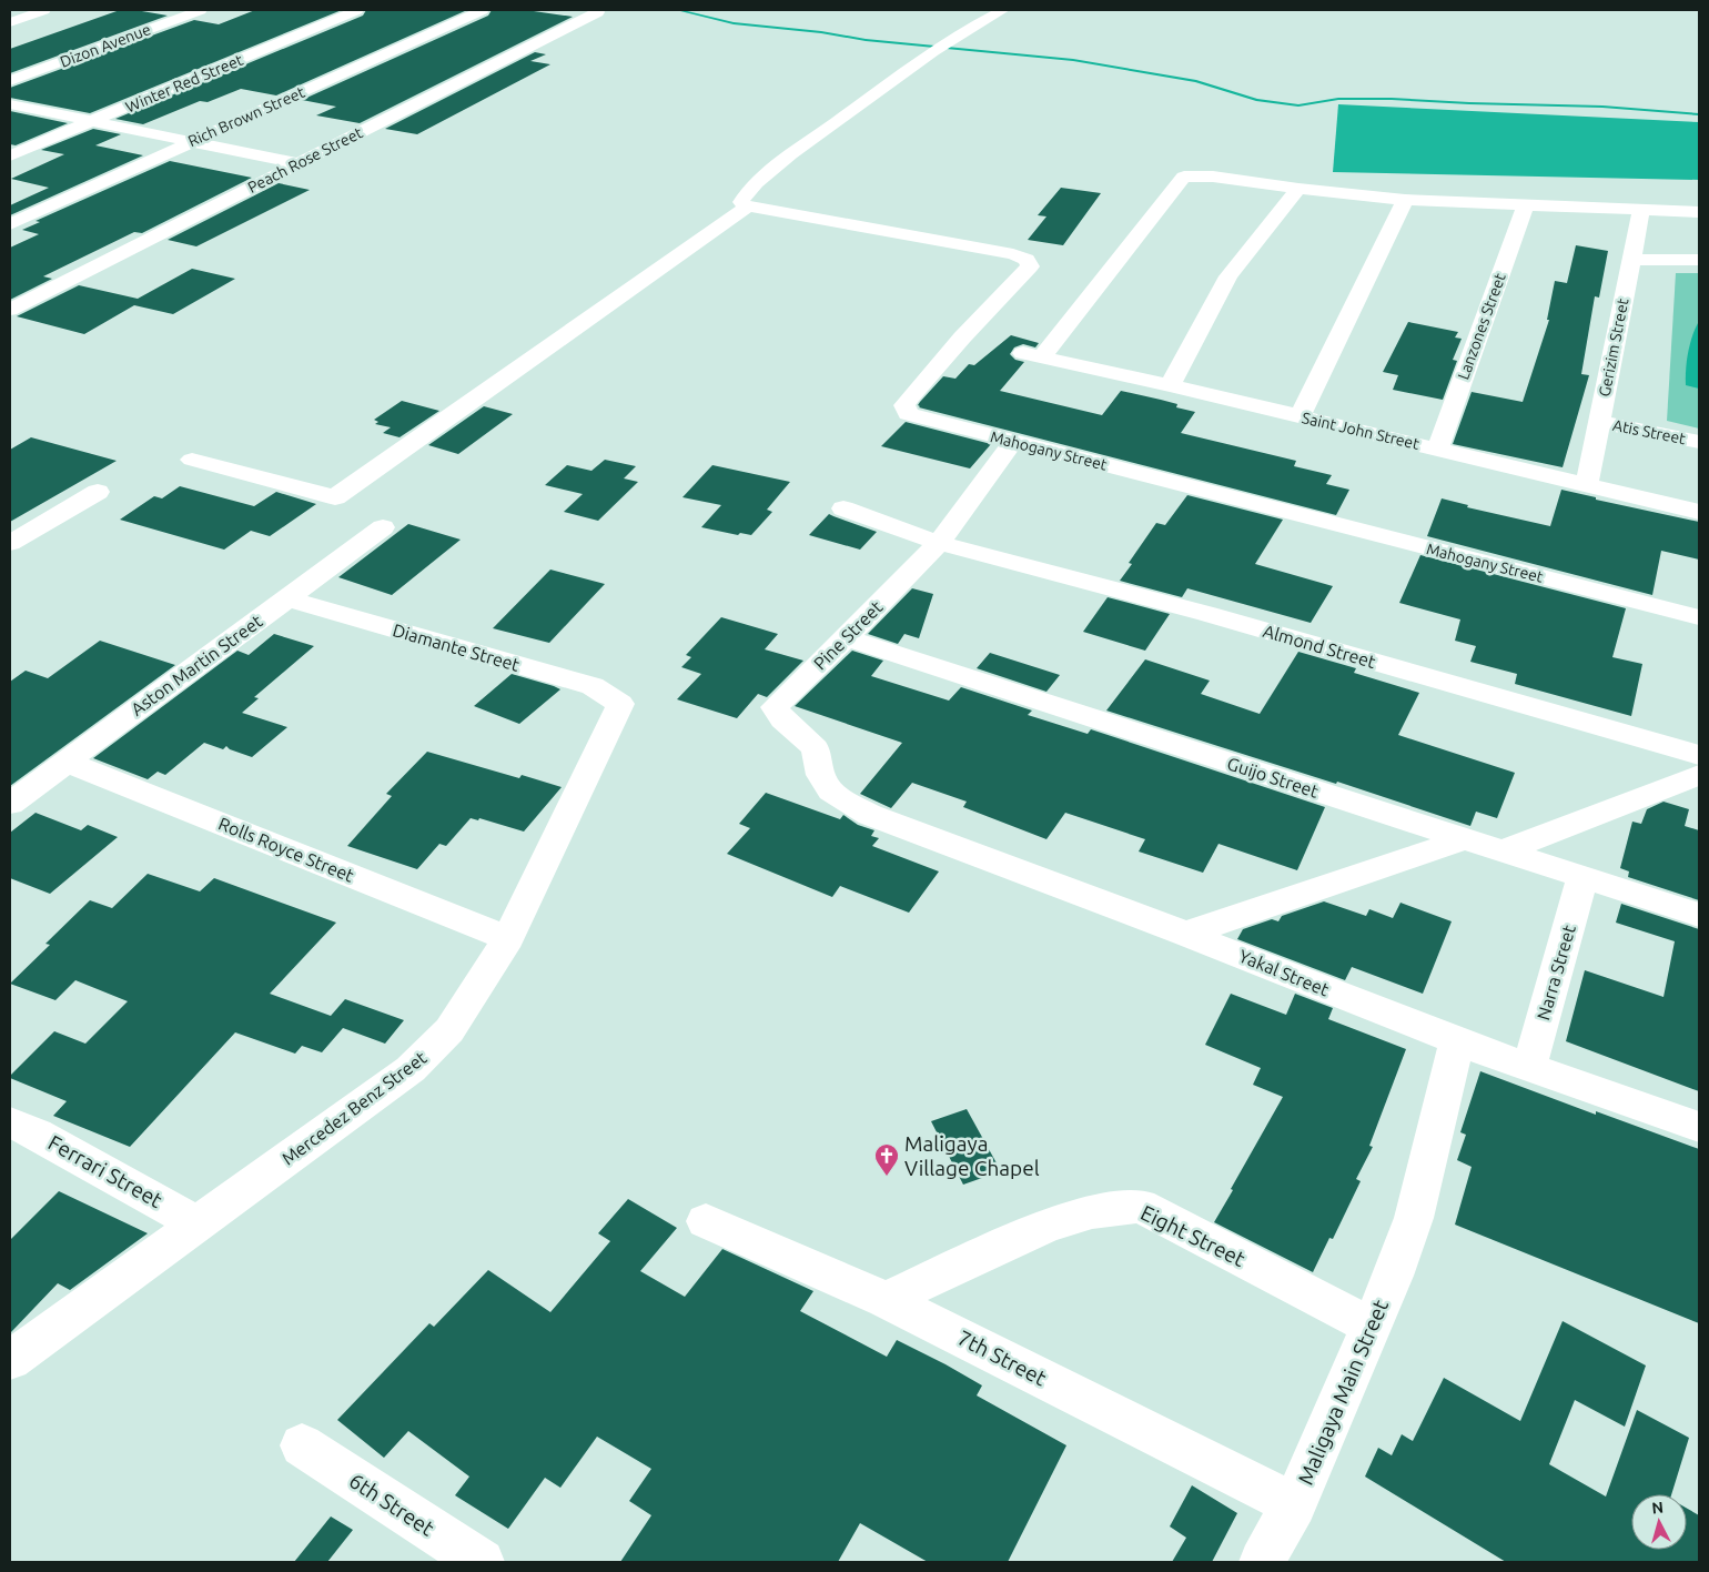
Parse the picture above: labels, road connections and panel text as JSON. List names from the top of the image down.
{
  "streets": {
    "street": [
      "Dizon Avenue",
      "Winter Red Street",
      "Rich Brown Street",
      "Peach Rose Street",
      "Lanzones Street",
      "Gerizim Street",
      "Saint John Street",
      "Atis Street",
      "Mahogany Street",
      "Pine Street",
      "Almond Street",
      "Diamante Street",
      "Aston Martin Street",
      "Guijo Street",
      "Rolls Royce Street",
      "Yakal Street",
      "Narra Street",
      "Mercedez Benz Street",
      "Ferrari Street",
      "Eight Street",
      "7th Street",
      "Maligaya Main Street",
      "6th Street"
    ]
  },
  "crossings": [
    ["Lanzones Street", "Saint John Street"],
    ["Gerizim Street", "Saint John Street"],
    ["Gerizim Street", "Atis Street"],
    ["Mahogany Street", "Pine Street"],
    ["Pine Street", "Almond Street"],
    ["Pine Street", "Guijo Street"],
    ["Pine Street", "Yakal Street"],
    ["Diamante Street", "Aston Martin Street"],
    ["Diamante Street", "Mercedez Benz Street"],
    ["Aston Martin Street", "Rolls Royce Street"],
    ["Guijo Street", "Narra Street"],
    ["Rolls Royce Street", "Mercedez Benz Street"],
    ["Yakal Street", "Narra Street"],
    ["Yakal Street", "Maligaya Main Street"],
    ["Mercedez Benz Street", "Ferrari Street"],
    ["Eight Street", "7th Street"],
    ["Eight Street", "Maligaya Main Street"],
    ["7th Street", "Maligaya Main Street"]
  ],
  "places": {
    "church": ["Maligaya Village Chapel"]
  },
  "north": "top"
}
